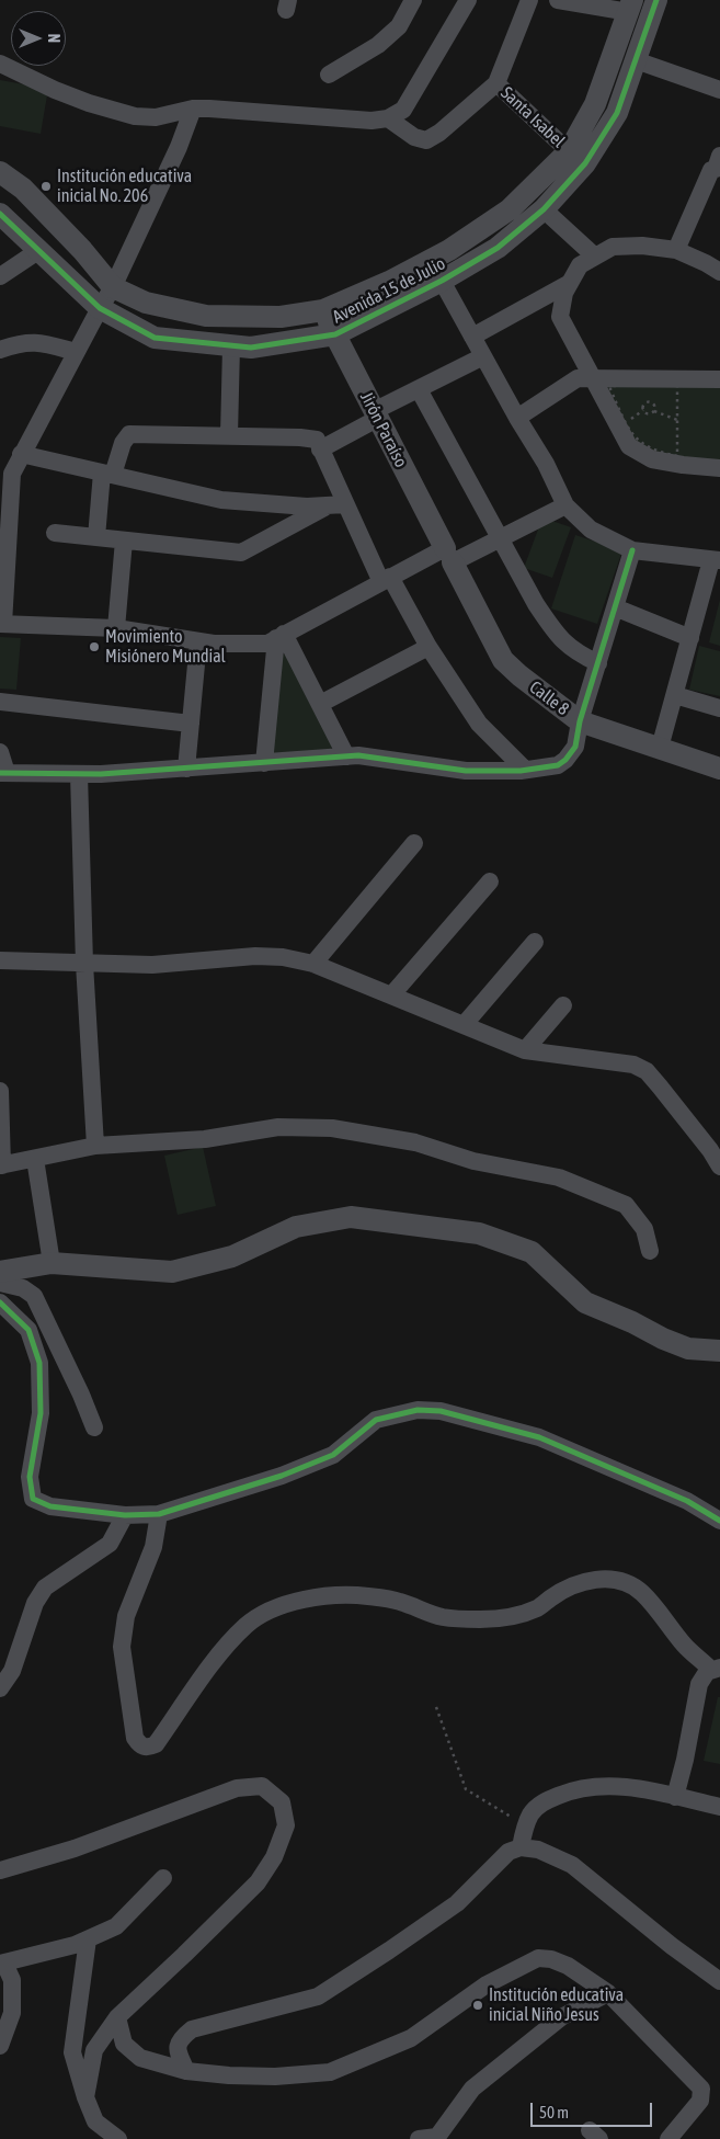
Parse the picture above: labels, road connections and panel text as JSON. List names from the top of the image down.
{
  "streets": {
    "street": [
      "Santa Isabel",
      "Avenida 15 de Julio",
      "Jirón Paraíso",
      "Calle 8"
    ]
  },
  "crossings": [
    ["Santa Isabel", "Avenida 15 de Julio"],
    ["Avenida 15 de Julio", "Jirón Paraíso"],
    ["Jirón Paraíso", "Calle 8"]
  ],
  "places": ["Institución educativa inicial No. 206", "Movimiento Misiónero Mundial", "Institución educativa inicial Niño Jesus"],
  "scale_bar": "50 m",
  "north": "right"
}
